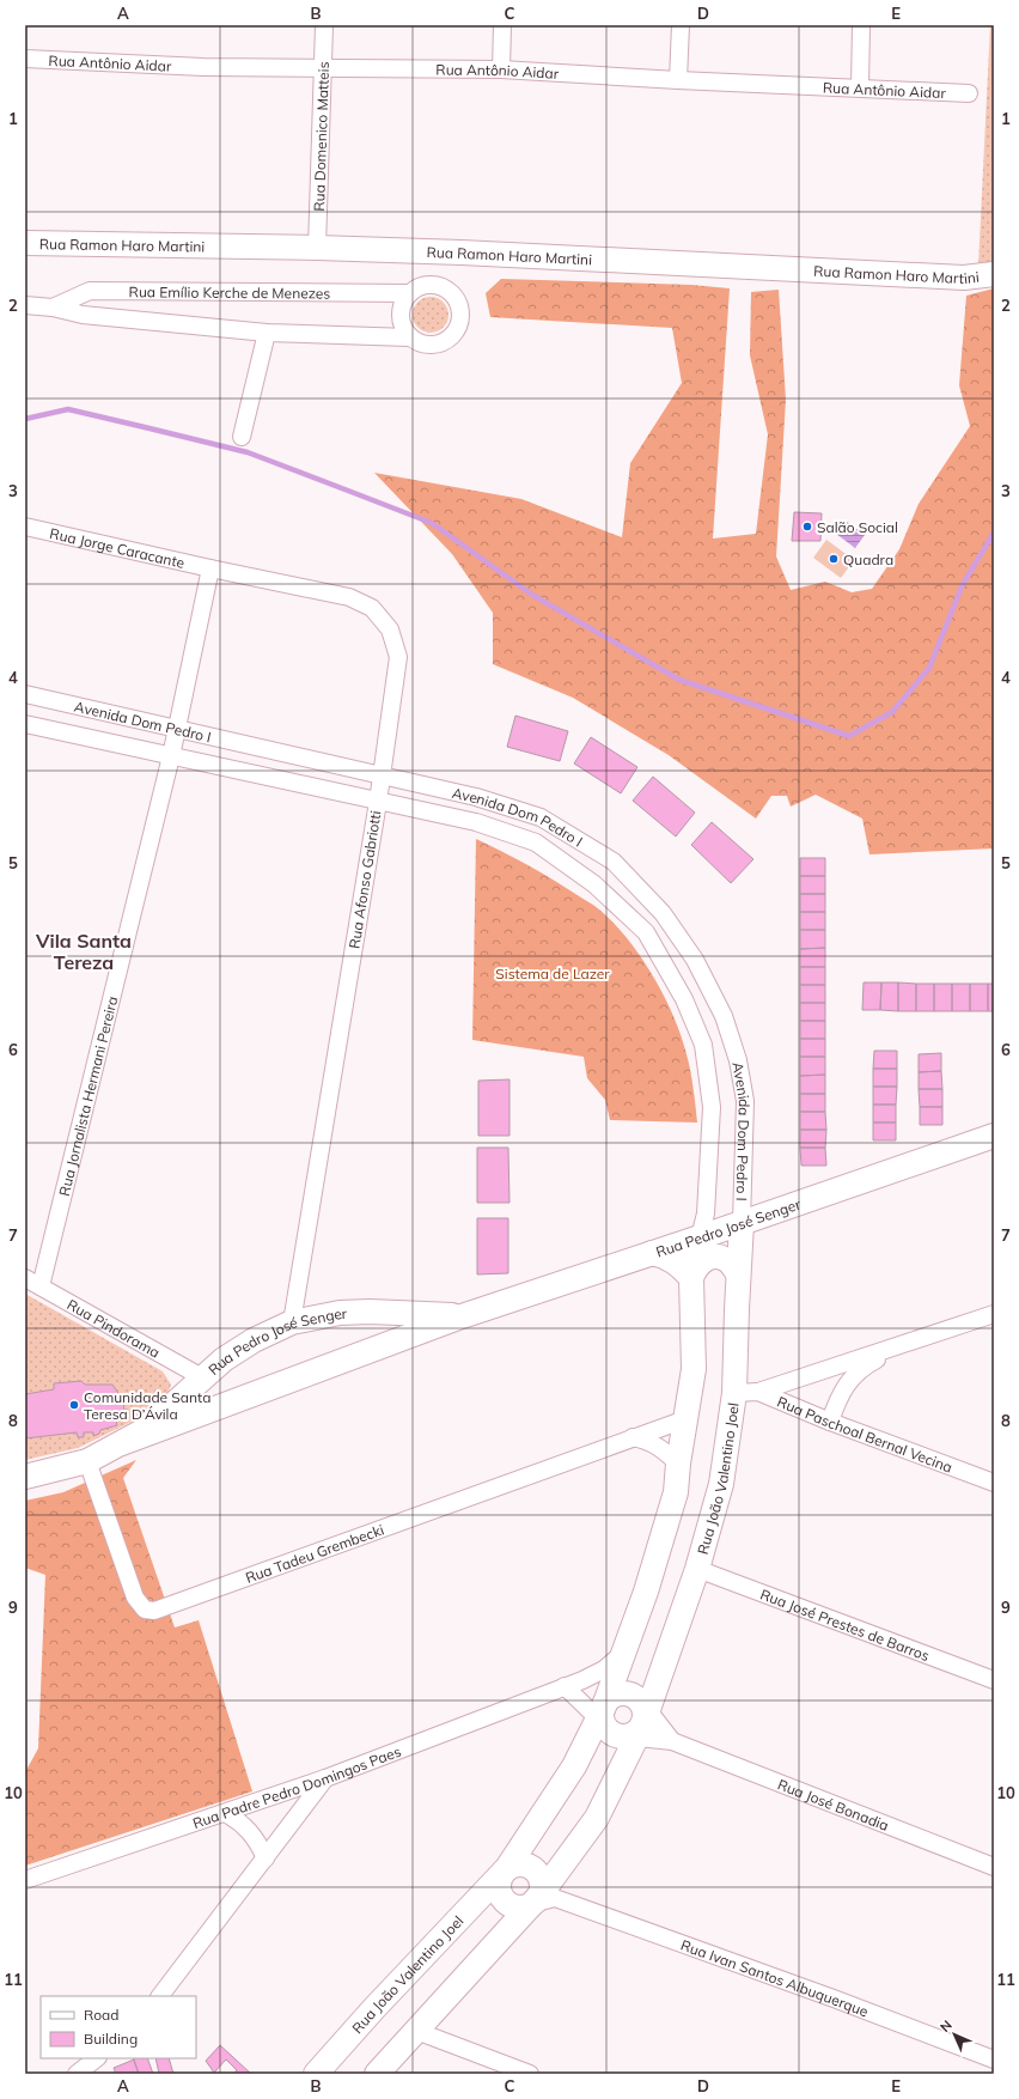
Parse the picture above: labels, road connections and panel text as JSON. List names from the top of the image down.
{
  "streets": {
    "street": [
      "Rua Antônio Aidar",
      "Rua Domenico Matteis",
      "Rua Ramon Haro Martini",
      "Rua Emílio Kerche de Menezes",
      "Rua Jorge Caracante",
      "Avenida Dom Pedro I",
      "Rua Afonso Gabriotti",
      "Rua Jornalista Hermani Pereira",
      "Rua Pedro José Senger",
      "Rua Pindorama",
      "Rua Paschoal Bernal Vecina",
      "Rua João Valentino Joel",
      "Rua Tadeu Grembecki",
      "Rua José Prestes de Barros",
      "Rua Padre Pedro Domingos Paes",
      "Rua José Bonadia",
      "Rua Ivan Santos Albuquerque"
    ]
  },
  "crossings": [
    ["Rua Antônio Aidar", "Rua Domenico Matteis"],
    ["Rua Domenico Matteis", "Rua Ramon Haro Martini"],
    ["Rua Jorge Caracante", "Rua Afonso Gabriotti"],
    ["Rua Jorge Caracante", "Rua Jornalista Hermani Pereira"],
    ["Avenida Dom Pedro I", "Rua Afonso Gabriotti"],
    ["Avenida Dom Pedro I", "Rua Jornalista Hermani Pereira"],
    ["Avenida Dom Pedro I", "Rua Pedro José Senger"],
    ["Avenida Dom Pedro I", "Rua João Valentino Joel"],
    ["Rua Afonso Gabriotti", "Rua Jornalista Hermani Pereira"],
    ["Rua Afonso Gabriotti", "Rua Pedro José Senger"],
    ["Rua Jornalista Hermani Pereira", "Rua Pindorama"],
    ["Rua Pedro José Senger", "Rua Pindorama"],
    ["Rua Pedro José Senger", "Rua João Valentino Joel"],
    ["Rua Pedro José Senger", "Rua Tadeu Grembecki"],
    ["Rua Paschoal Bernal Vecina", "Rua João Valentino Joel"],
    ["Rua João Valentino Joel", "Rua Tadeu Grembecki"],
    ["Rua João Valentino Joel", "Rua José Prestes de Barros"],
    ["Rua João Valentino Joel", "Rua Padre Pedro Domingos Paes"],
    ["Rua João Valentino Joel", "Rua José Bonadia"],
    ["Rua João Valentino Joel", "Rua Ivan Santos Albuquerque"],
    ["Rua Padre Pedro Domingos Paes", "Rua José Bonadia"]
  ],
  "districts": ["Vila Santa Tereza"],
  "parks": ["Sistema de Lazer"],
  "places": ["Salão Social", "Quadra", "Comunidade Santa Teresa D’Ávila"],
  "legend": ["Road", "Building"],
  "north": "top left",
  "grid": {
    "columns": [
      "A",
      "B",
      "C",
      "D",
      "E"
    ],
    "rows": [
      "1",
      "2",
      "3",
      "4",
      "5",
      "6",
      "7",
      "8",
      "9",
      "10",
      "11"
    ]
  }
}
